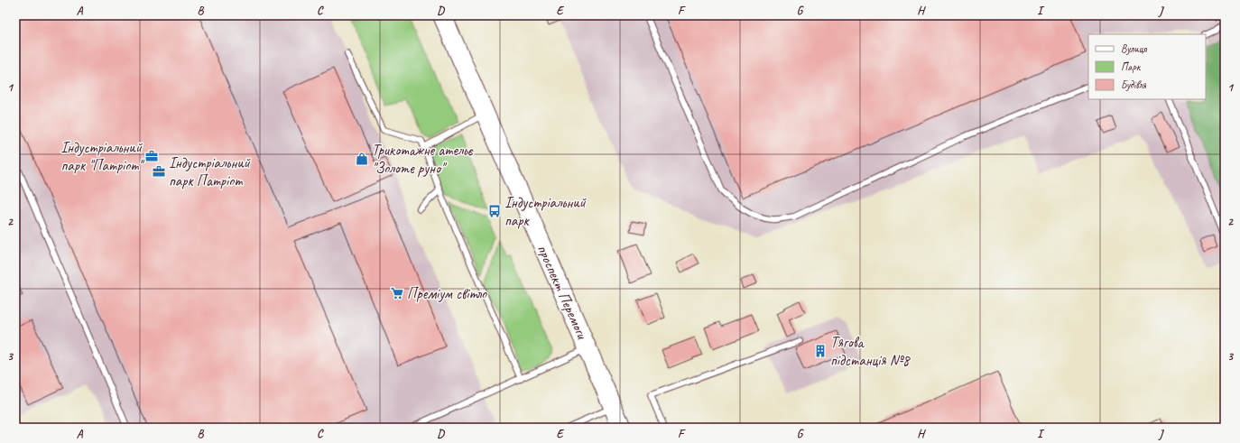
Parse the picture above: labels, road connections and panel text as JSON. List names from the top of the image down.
{
  "streets": {
    "main road": ["проспект Перемоги"]
  },
  "places": {
    "office": ["Індустріальний парк \"Патріот\"", "Індустріальний парк Патріот"],
    "shop": ["Трикотажне ательє \"Золоте руно\""],
    "bus stop": ["Індустріальний парк"],
    "supermarket": ["Преміум світло"],
    "building": ["Тягова підстанція №8"]
  },
  "legend": ["Вулиця", "Парк", "Будівля"],
  "grid": {
    "columns": [
      "A",
      "B",
      "C",
      "D",
      "E",
      "F",
      "G",
      "H",
      "I",
      "J"
    ],
    "rows": ["1", "2", "3"]
  }
}
